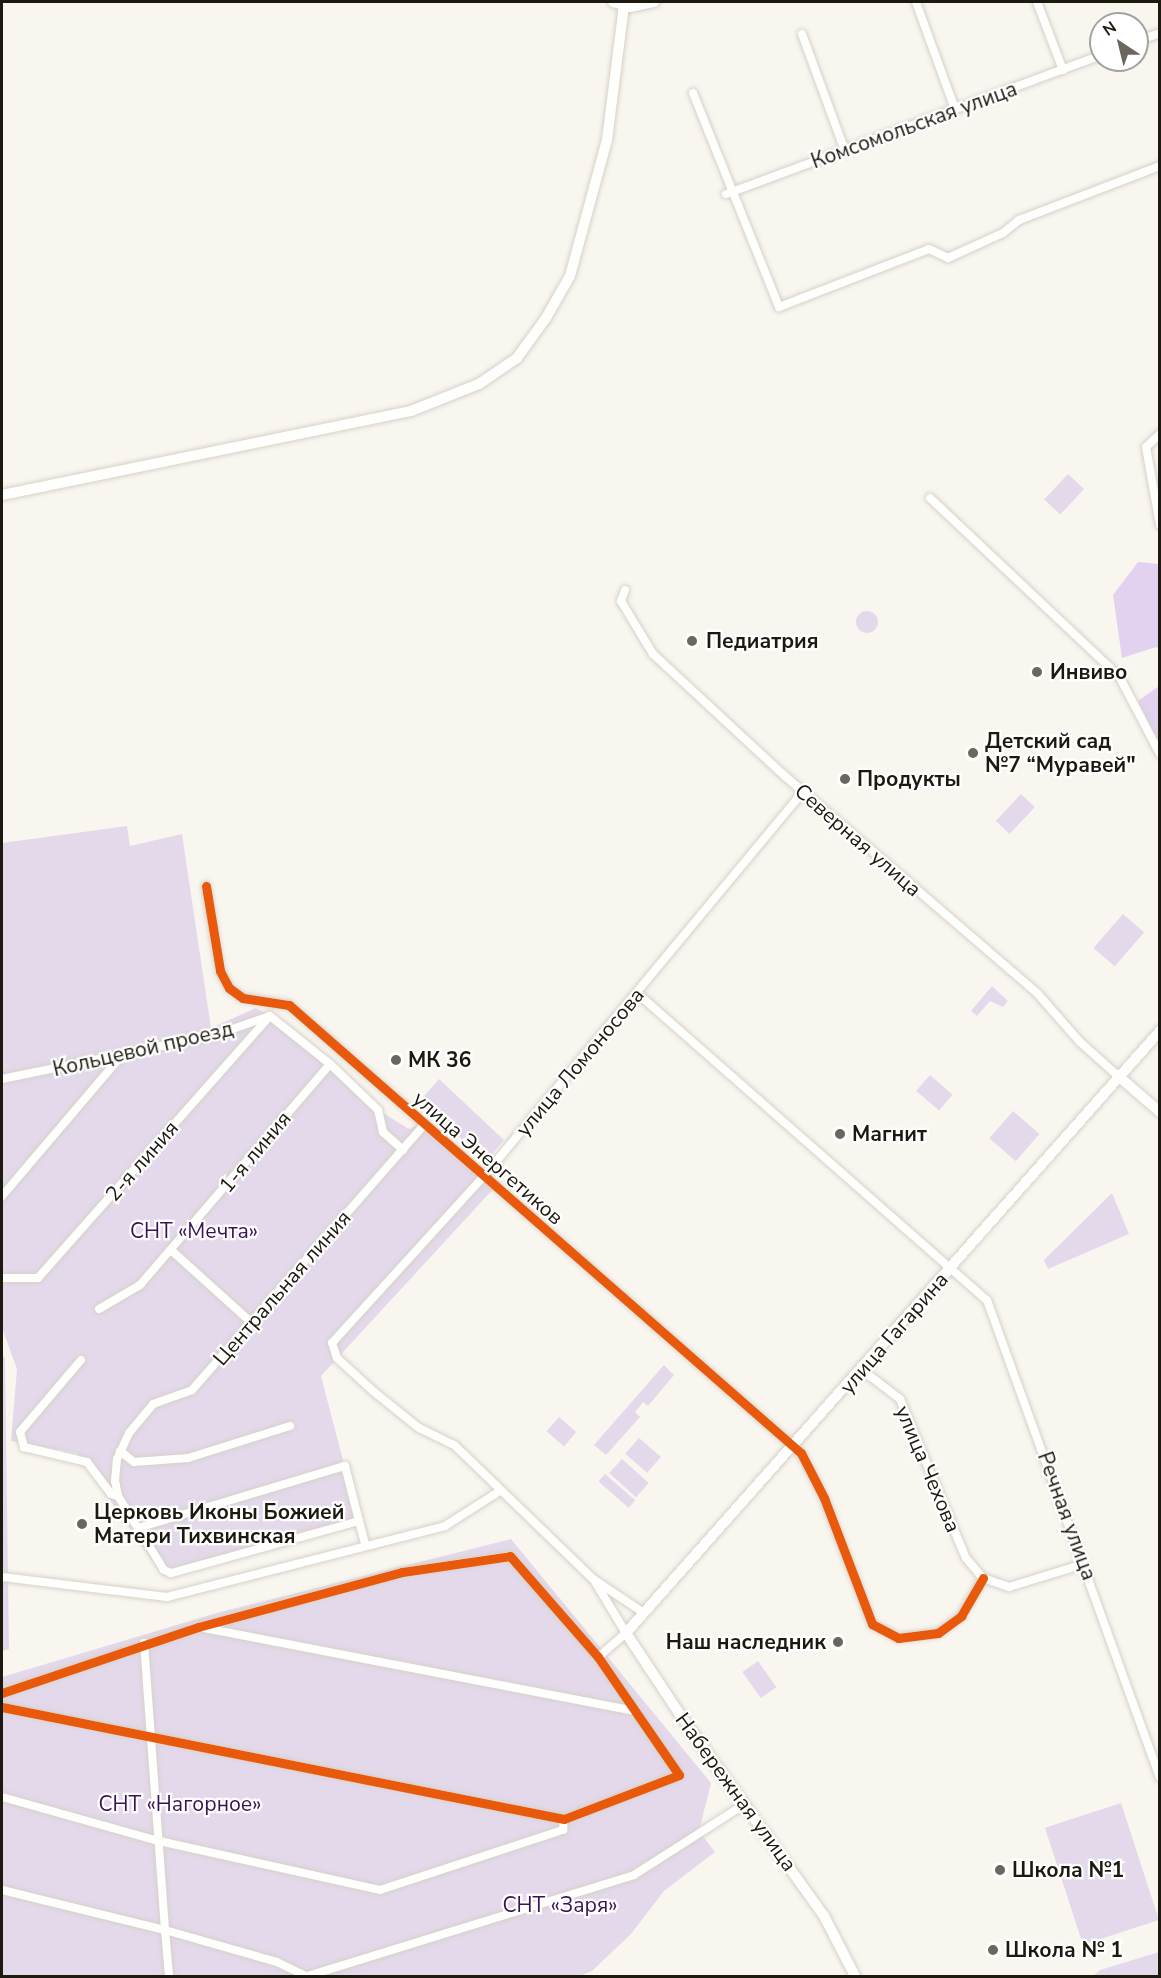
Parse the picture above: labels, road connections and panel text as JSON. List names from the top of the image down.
{
  "streets": {
    "street": [
      "Комсомольская улица",
      "Северная улица",
      "Кольцевой проезд",
      "улица Ломоносова",
      "1-я линия",
      "улица Энергетиков",
      "2-я линия",
      "Центральная линия",
      "улица Гагарина",
      "улица Чехова",
      "Речная улица",
      "Набережная улица"
    ]
  },
  "crossings": [
    ["Северная улица", "улица Ломоносова"],
    ["Северная улица", "улица Гагарина"],
    ["Кольцевой проезд", "2-я линия"],
    ["улица Ломоносова", "улица Энергетиков"],
    ["улица Ломоносова", "Речная улица"],
    ["улица Ломоносова", "Набережная улица"],
    ["улица Энергетиков", "Центральная линия"],
    ["улица Энергетиков", "улица Гагарина"],
    ["улица Энергетиков", "улица Чехова"],
    ["улица Гагарина", "улица Чехова"],
    ["улица Гагарина", "Речная улица"],
    ["улица Гагарина", "Набережная улица"]
  ],
  "parks": ["СНТ «Мечта»", "СНТ «Нагорное»", "СНТ «Заря»"],
  "places": [
    "Педиатрия",
    "Инвиво",
    "Детский сад №7 “Муравей\"",
    "Продукты",
    "МК 36",
    "Магнит",
    "Церковь Иконы Божией Матери Тихвинская",
    "Наш наследник",
    "Школа №1",
    "Школа № 1"
  ],
  "north": "top left"
}
